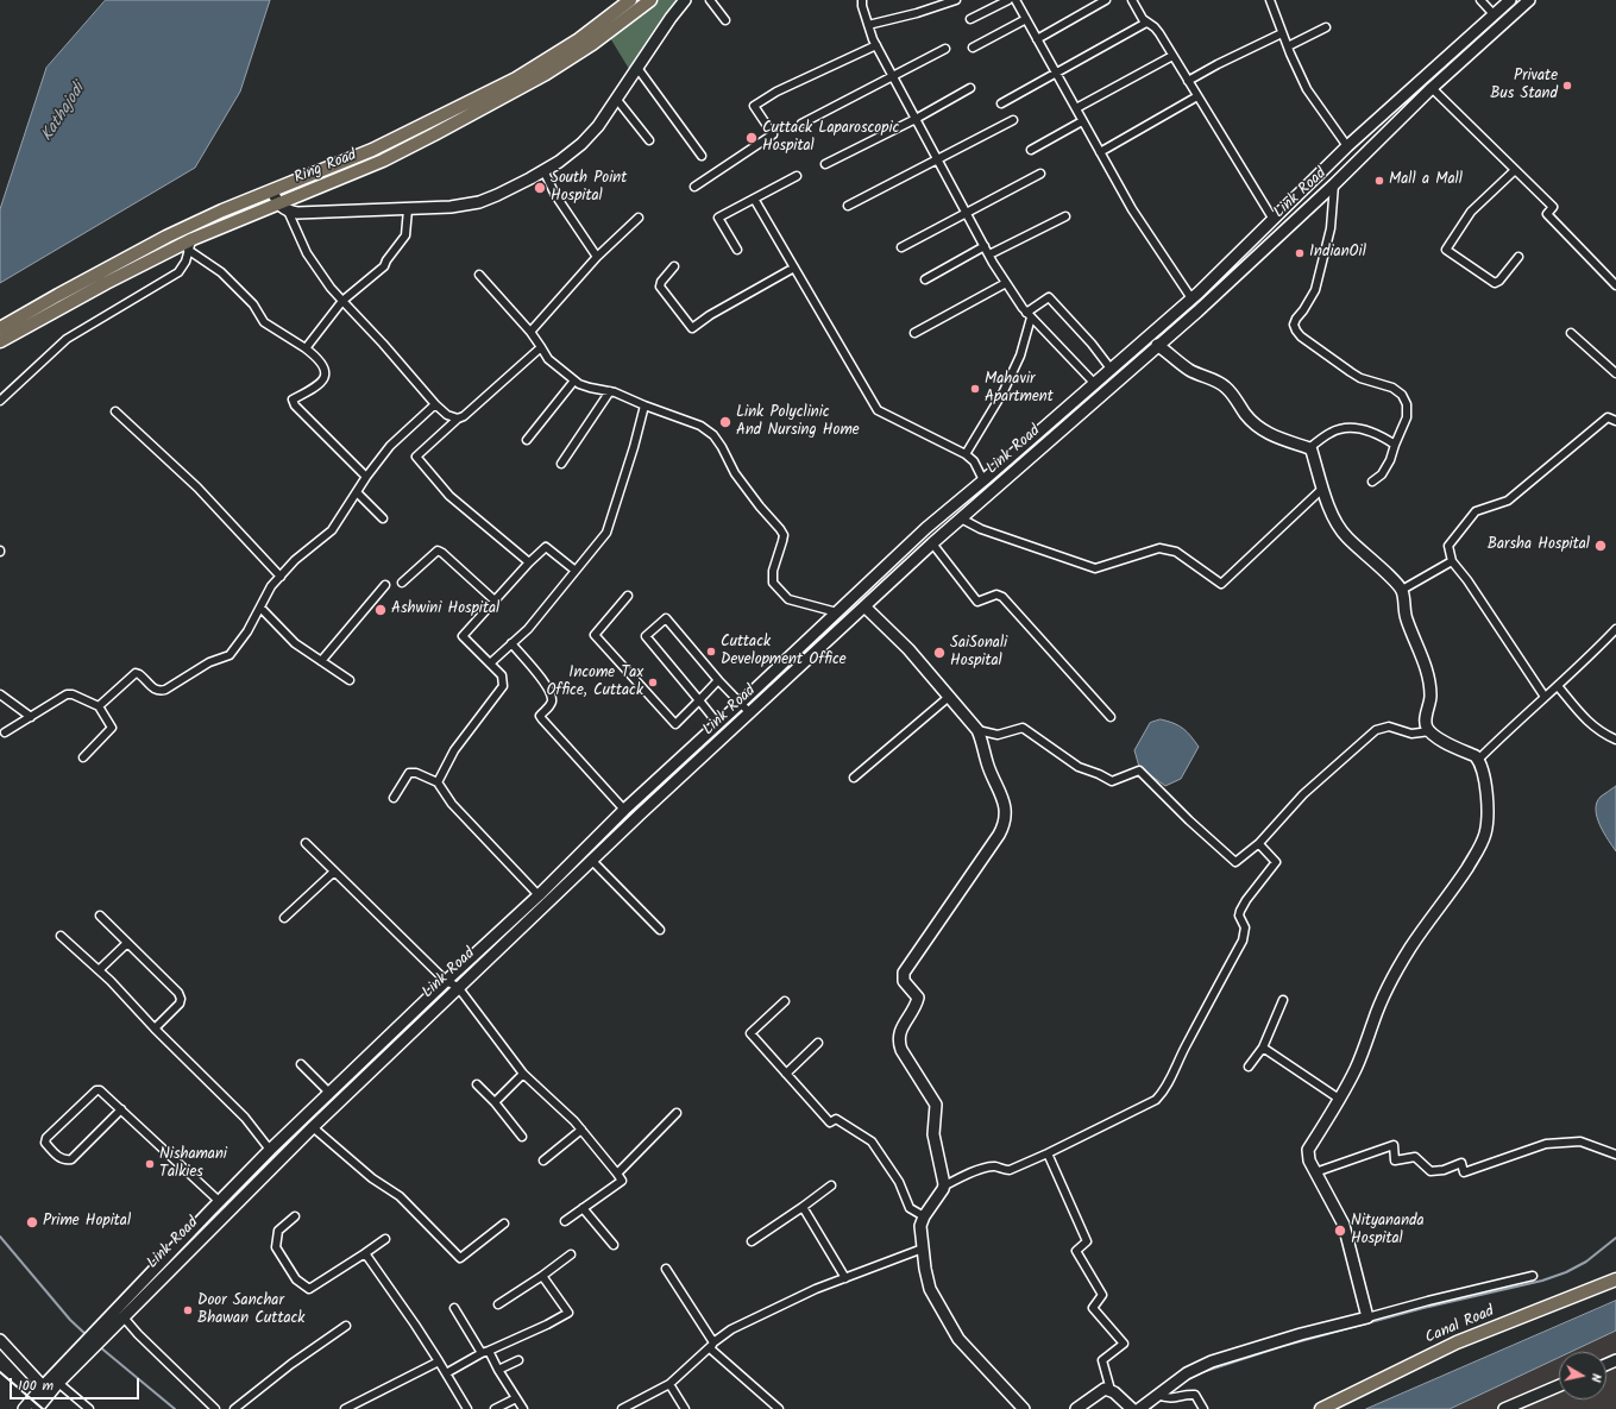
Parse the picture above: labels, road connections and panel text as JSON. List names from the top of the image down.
{
  "streets": {
    "main road": ["Ring Road", "Link Road", "Canal Road"]
  },
  "water": ["Kathajodi"],
  "places": [
    "Private Bus Stand",
    "Cuttack Laparoscopic Hospital",
    "Mall a Mall",
    "South Point Hospital",
    "IndianOil",
    "Mahavir Apartment",
    "Link Polyclinic And Nursing Home",
    "Barsha Hospital",
    "Ashwini Hospital",
    "Cuttack Development Office",
    "SaiSonali Hospital",
    "Income Tax Office, Cuttack",
    "Nishamani Talkies",
    "Prime Hopital",
    "Nityananda Hospital",
    "Door Sanchar Bhawan Cuttack"
  ],
  "scale_bar": "100 m",
  "north": "right"
}
